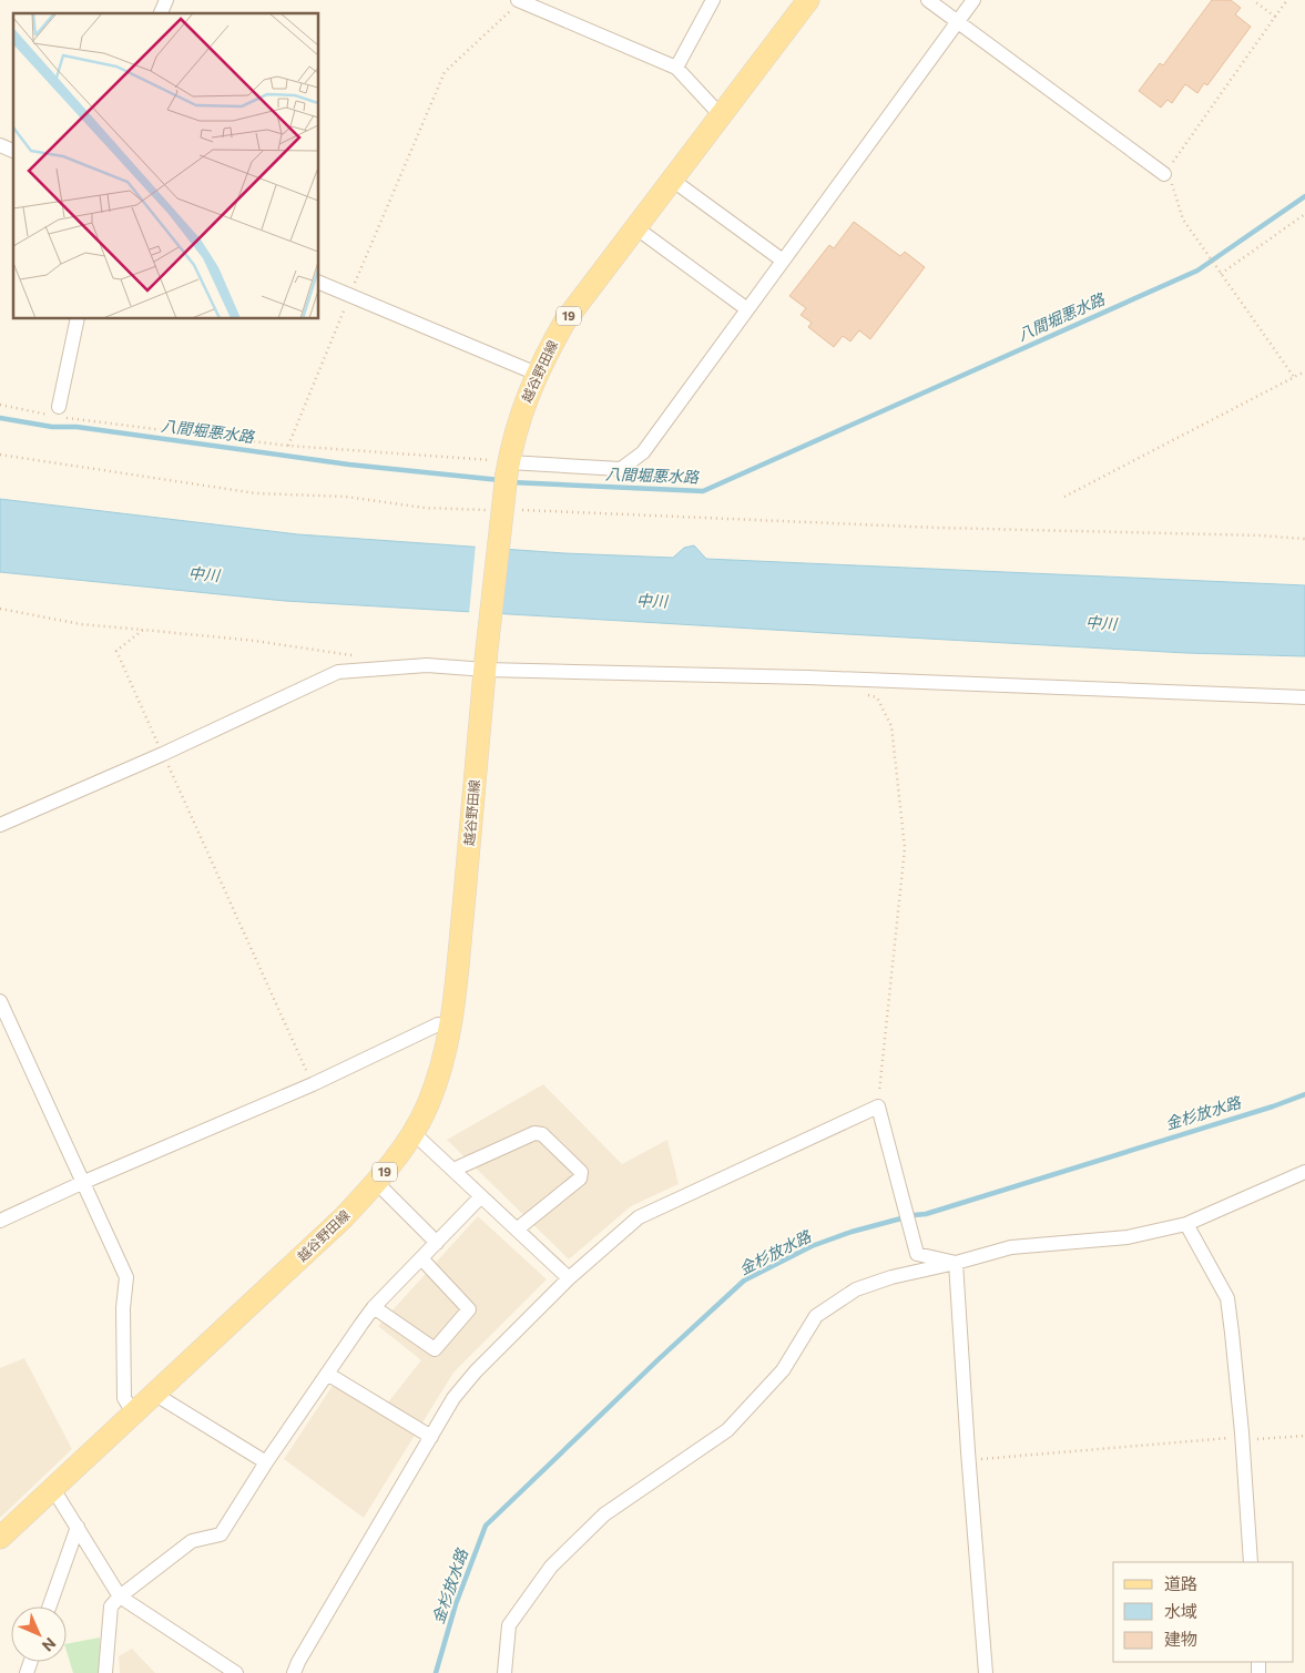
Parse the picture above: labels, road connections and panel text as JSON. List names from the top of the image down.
{
  "streets": {
    "main road": ["19", "越谷野田線"]
  },
  "water": ["八間堀悪水路", "中川", "金杉放水路"],
  "legend": ["道路", "水域", "建物"],
  "north": "bottom right"
}
